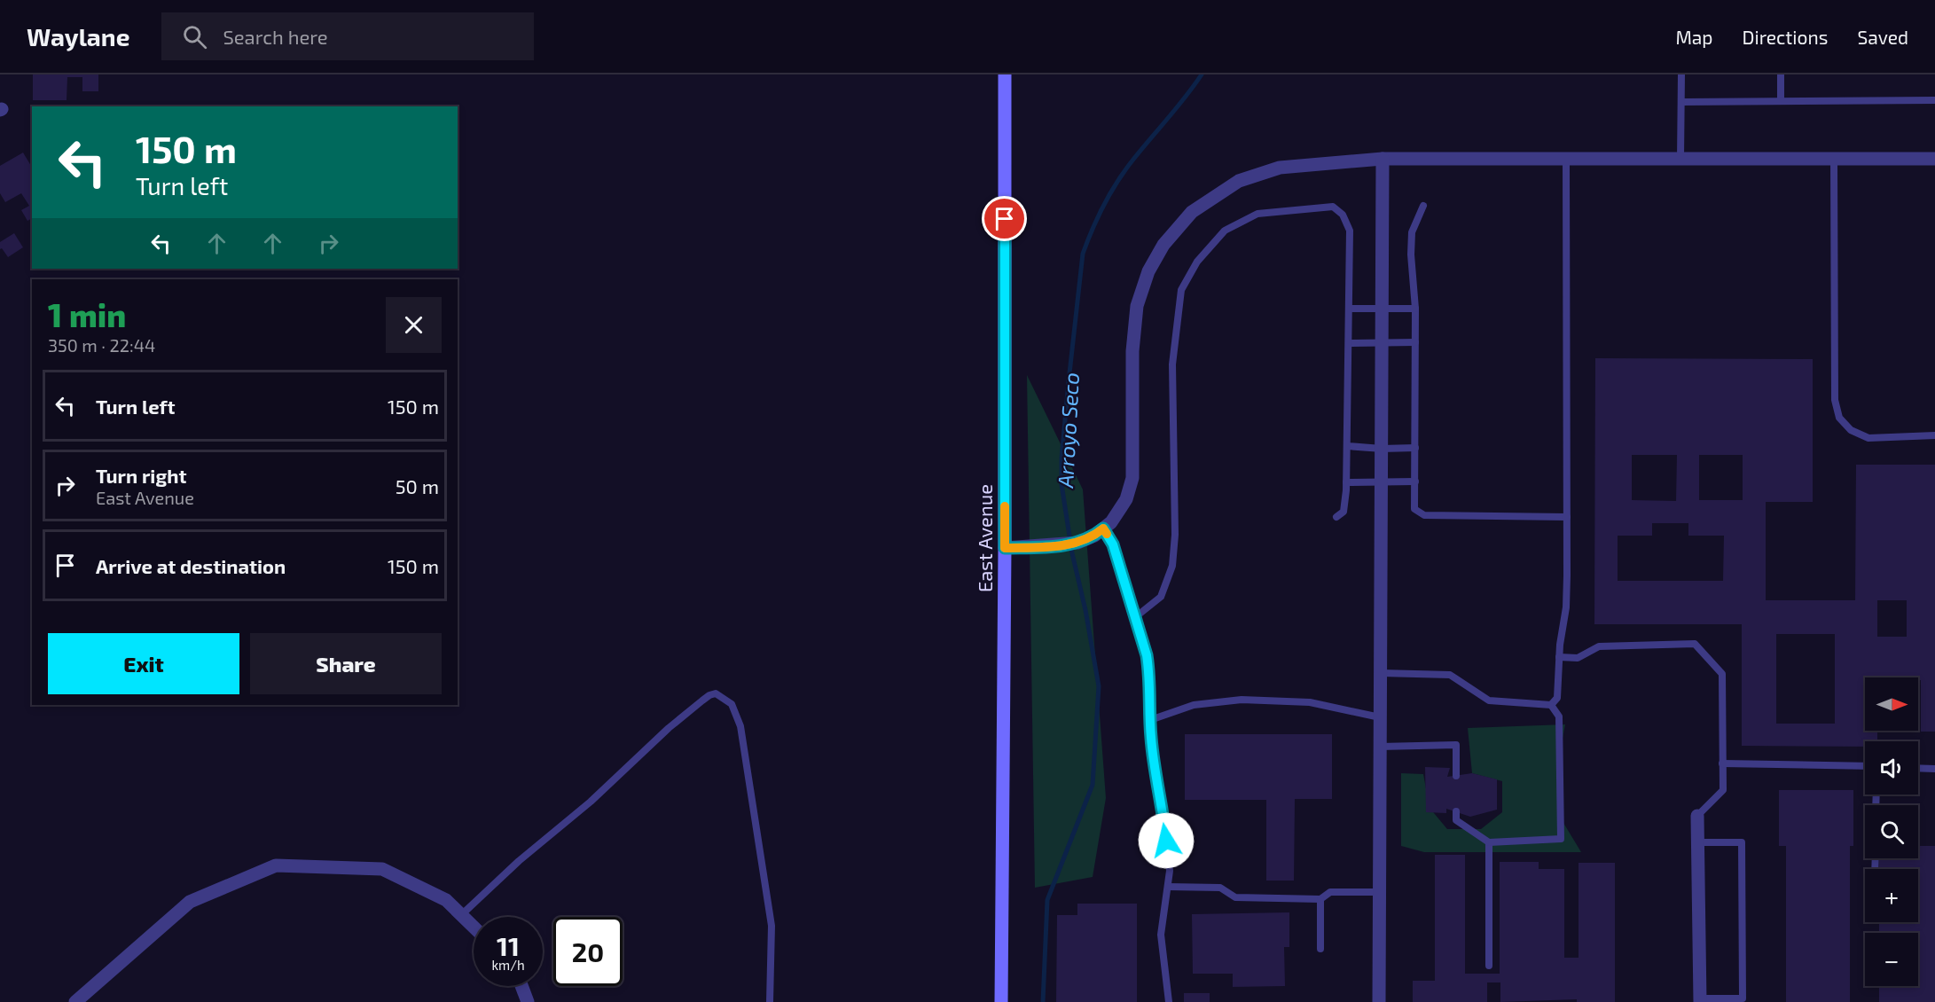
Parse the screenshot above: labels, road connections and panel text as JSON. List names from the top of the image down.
{
  "streets": {
    "street": ["East Avenue"]
  },
  "water": ["Arroyo Seco"],
  "north": "right",
  "page": {
    "header": "Waylane",
    "search": "Search here",
    "nav": ["Map", "Directions", "Saved"],
    "turn": ["150 m", "Turn left"],
    "heading": ["1 min", "350 m · 22:44"],
    "list": [
      {
        "name": "Turn left",
        "value": "150 m"
      },
      {
        "name": "Turn right",
        "note": "East Avenue",
        "value": "50 m"
      },
      {
        "name": "Arrive at destination",
        "value": "150 m"
      }
    ],
    "buttons": ["Exit", "Share"],
    "map_buttons": ["+", "−"],
    "speed": "11 km/h",
    "limit": "20"
  }
}
